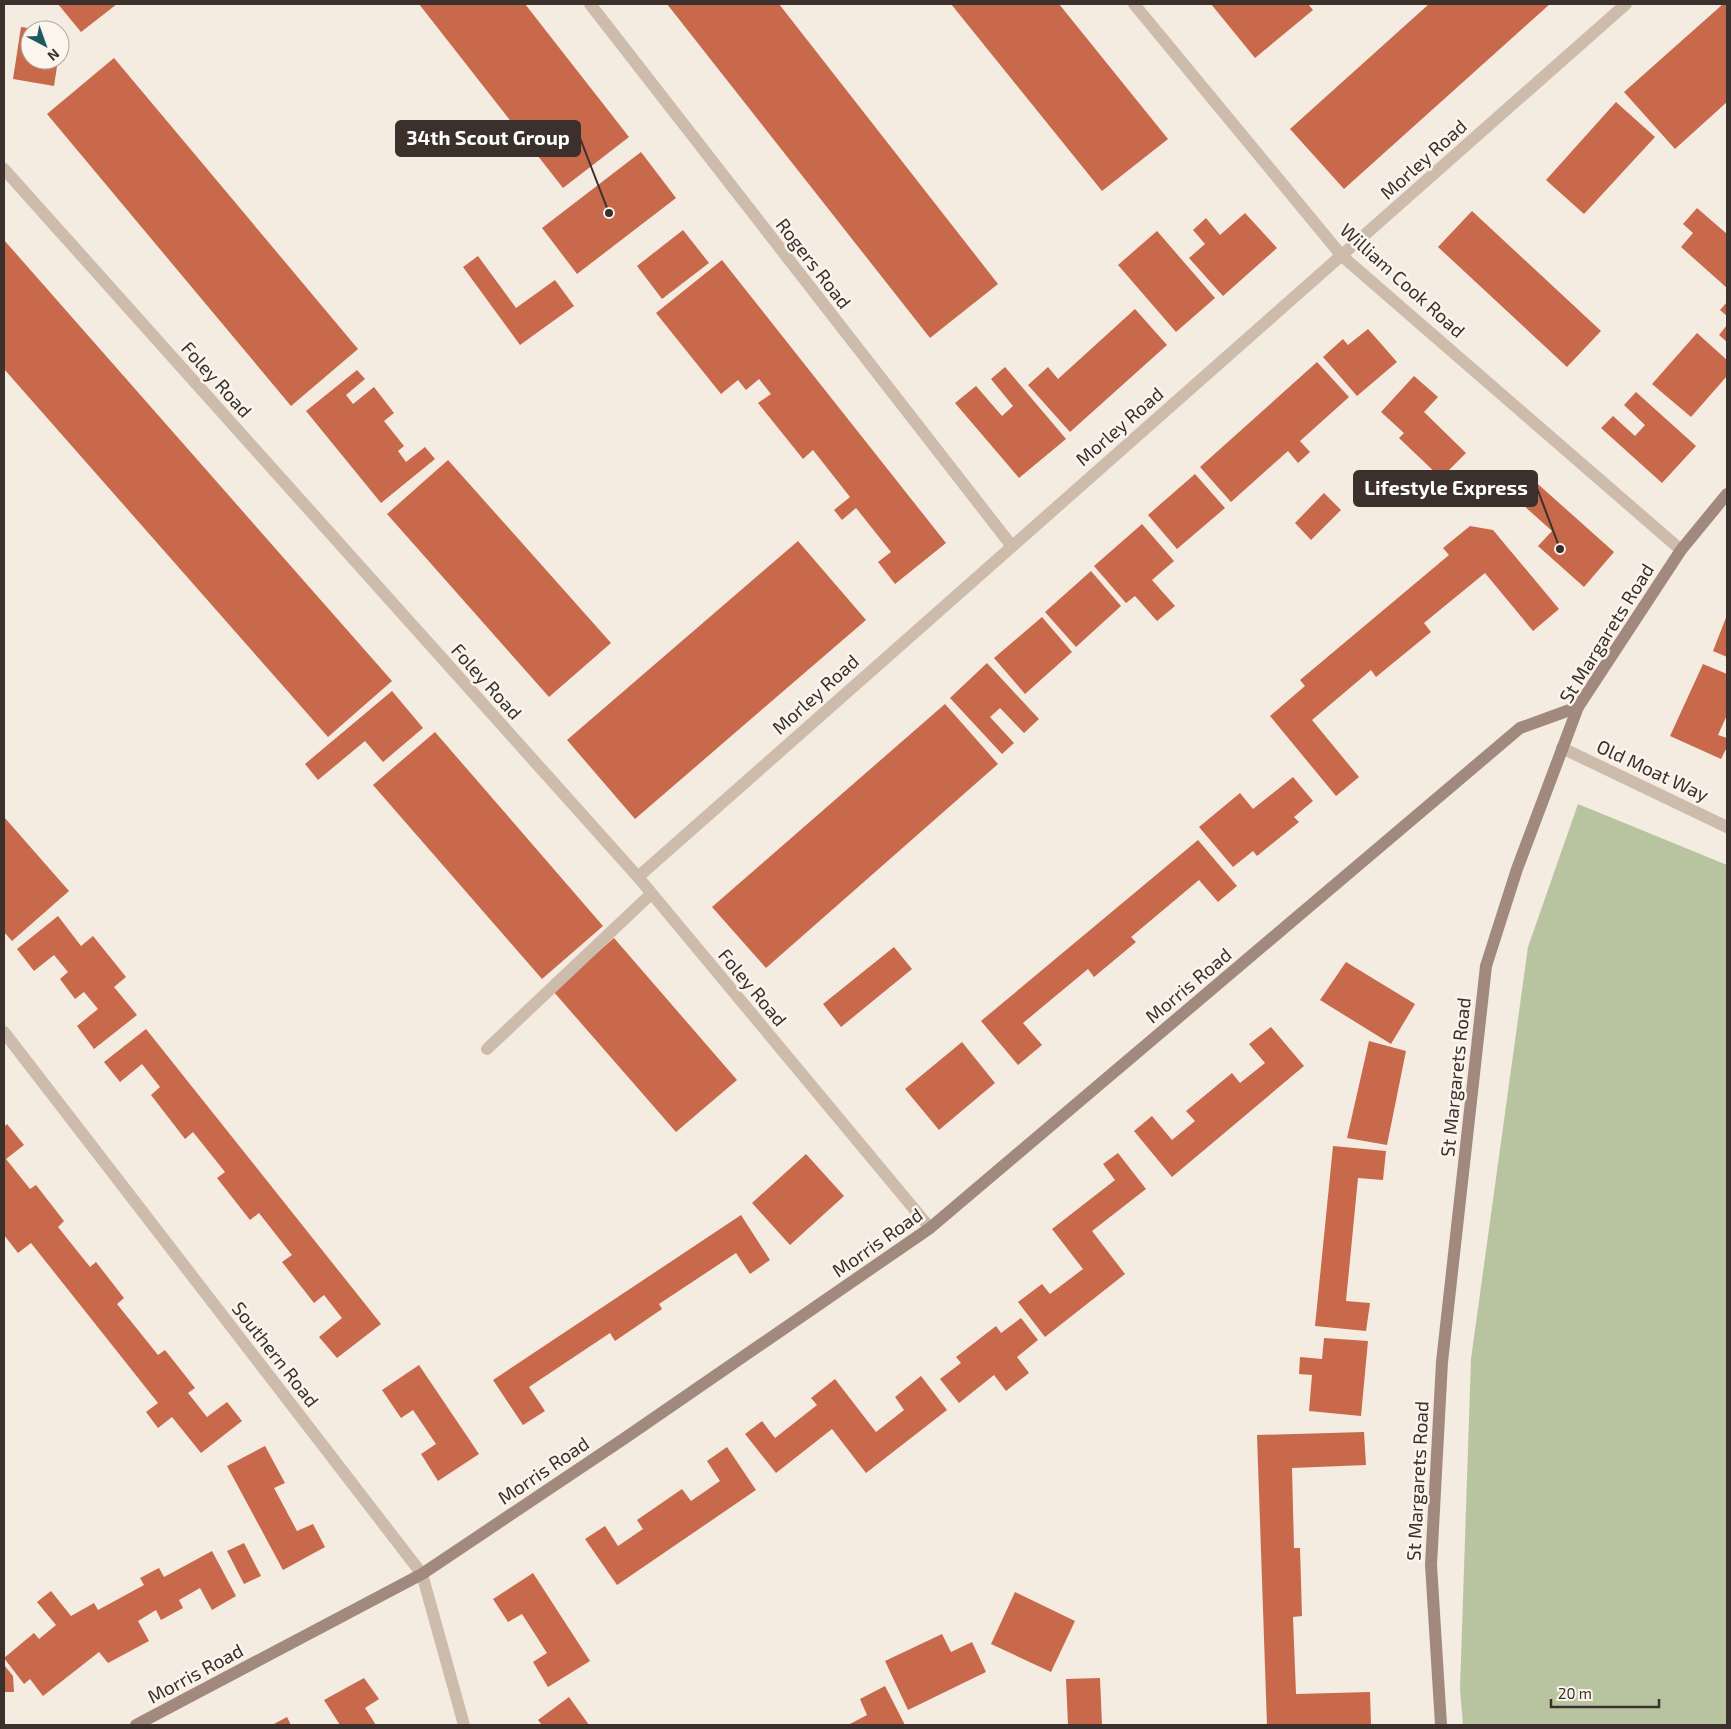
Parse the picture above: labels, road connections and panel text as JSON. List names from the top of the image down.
{
  "streets": {
    "street": [
      "Morley Road",
      "Rogers Road",
      "William Cook Road",
      "Foley Road",
      "St Margarets Road",
      "Old Moat Way",
      "Morris Road",
      "Southern Road"
    ]
  },
  "crossings": [
    ["Morley Road", "Rogers Road"],
    ["Morley Road", "William Cook Road"],
    ["Morley Road", "Foley Road"],
    ["William Cook Road", "St Margarets Road"],
    ["Foley Road", "Morris Road"],
    ["St Margarets Road", "Old Moat Way"],
    ["St Margarets Road", "Morris Road"],
    ["Morris Road", "Southern Road"]
  ],
  "places": ["34th Scout Group", "Lifestyle Express"],
  "scale_bar": "20 m",
  "north": "bottom right"
}
